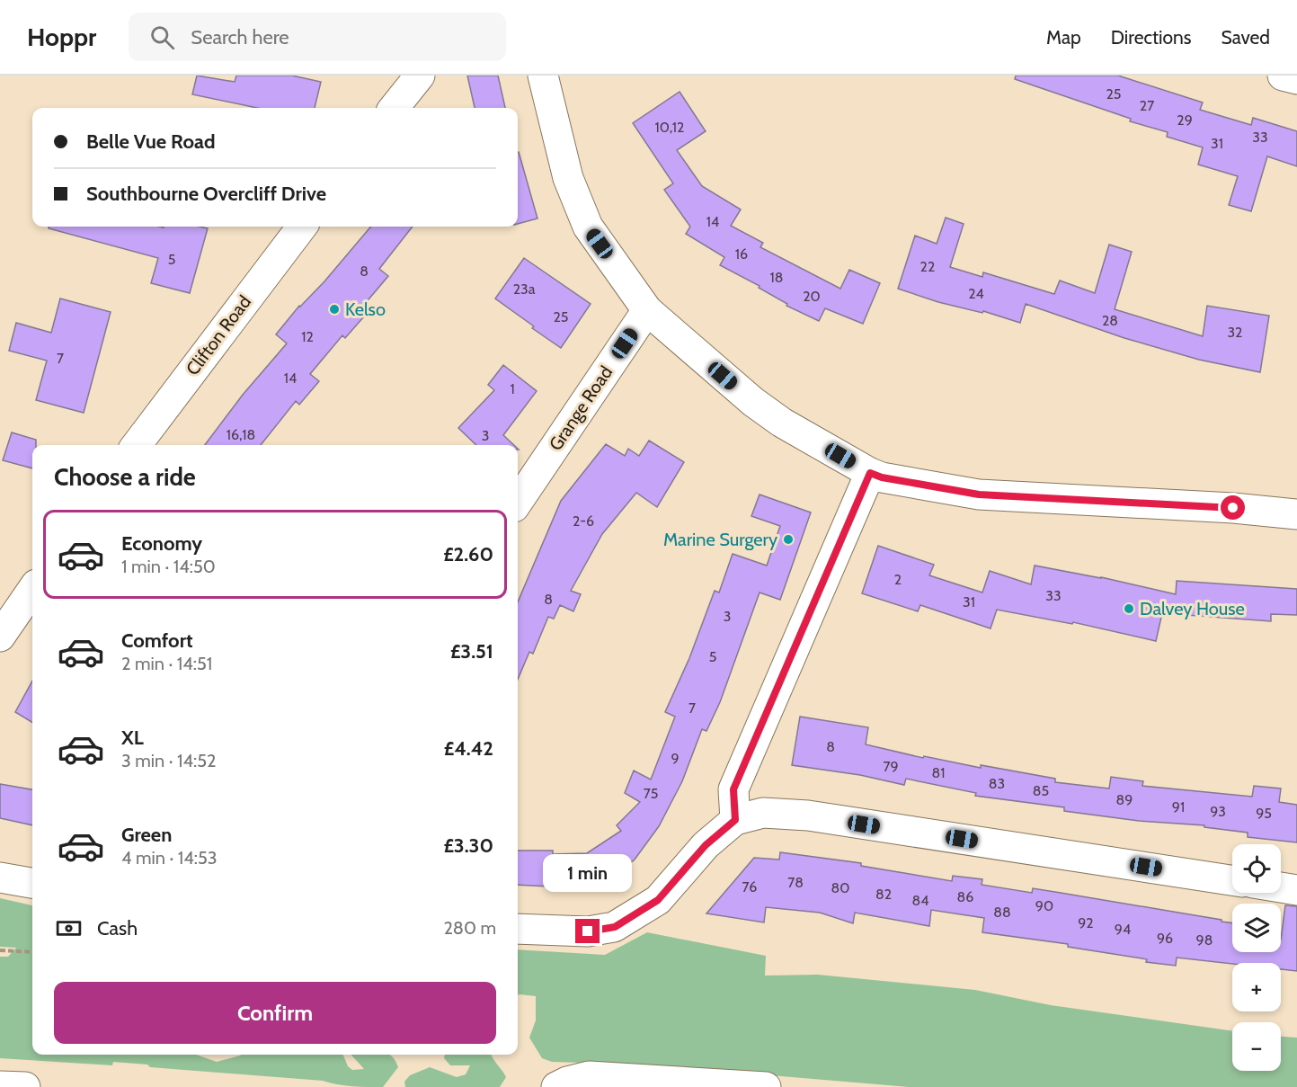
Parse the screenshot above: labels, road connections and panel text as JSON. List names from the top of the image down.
{
  "streets": {
    "street": ["Clifton Road", "Grange Road"]
  },
  "places": ["Kelso", "Marine Surgery", "Dalvey House"],
  "house_numbers": [
    "25",
    "27",
    "29",
    "10,12",
    "33",
    "31",
    "14",
    "16",
    "5",
    "22",
    "8",
    "18",
    "23a",
    "24",
    "20",
    "25",
    "28",
    "32",
    "12",
    "7",
    "14",
    "1",
    "16,18",
    "3",
    "2-6",
    "2",
    "33",
    "8",
    "31",
    "3",
    "5",
    "7",
    "8",
    "9",
    "79",
    "81",
    "83",
    "85",
    "75",
    "89",
    "91",
    "93",
    "95",
    "78",
    "76",
    "80",
    "82",
    "86",
    "84",
    "90",
    "88",
    "92",
    "94",
    "96",
    "98"
  ],
  "page": {
    "header": "Hoppr",
    "search": "Search here",
    "nav": ["Map", "Directions", "Saved"],
    "banner": ["Belle Vue Road", "Southbourne Overcliff Drive"],
    "heading": "Choose a ride",
    "list": [
      {
        "name": "Economy",
        "note": "1 min · 14:50",
        "value": "£2.60"
      },
      {
        "name": "Comfort",
        "note": "2 min · 14:51",
        "value": "£3.51"
      },
      {
        "name": "XL",
        "note": "3 min · 14:52",
        "value": "£4.42"
      },
      {
        "name": "Green",
        "note": "4 min · 14:53",
        "value": "£3.30"
      }
    ],
    "map_buttons": ["+", "−"],
    "bubble": "1 min",
    "pay": ["Cash", "280 m"],
    "buttons": "Confirm"
  }
}
